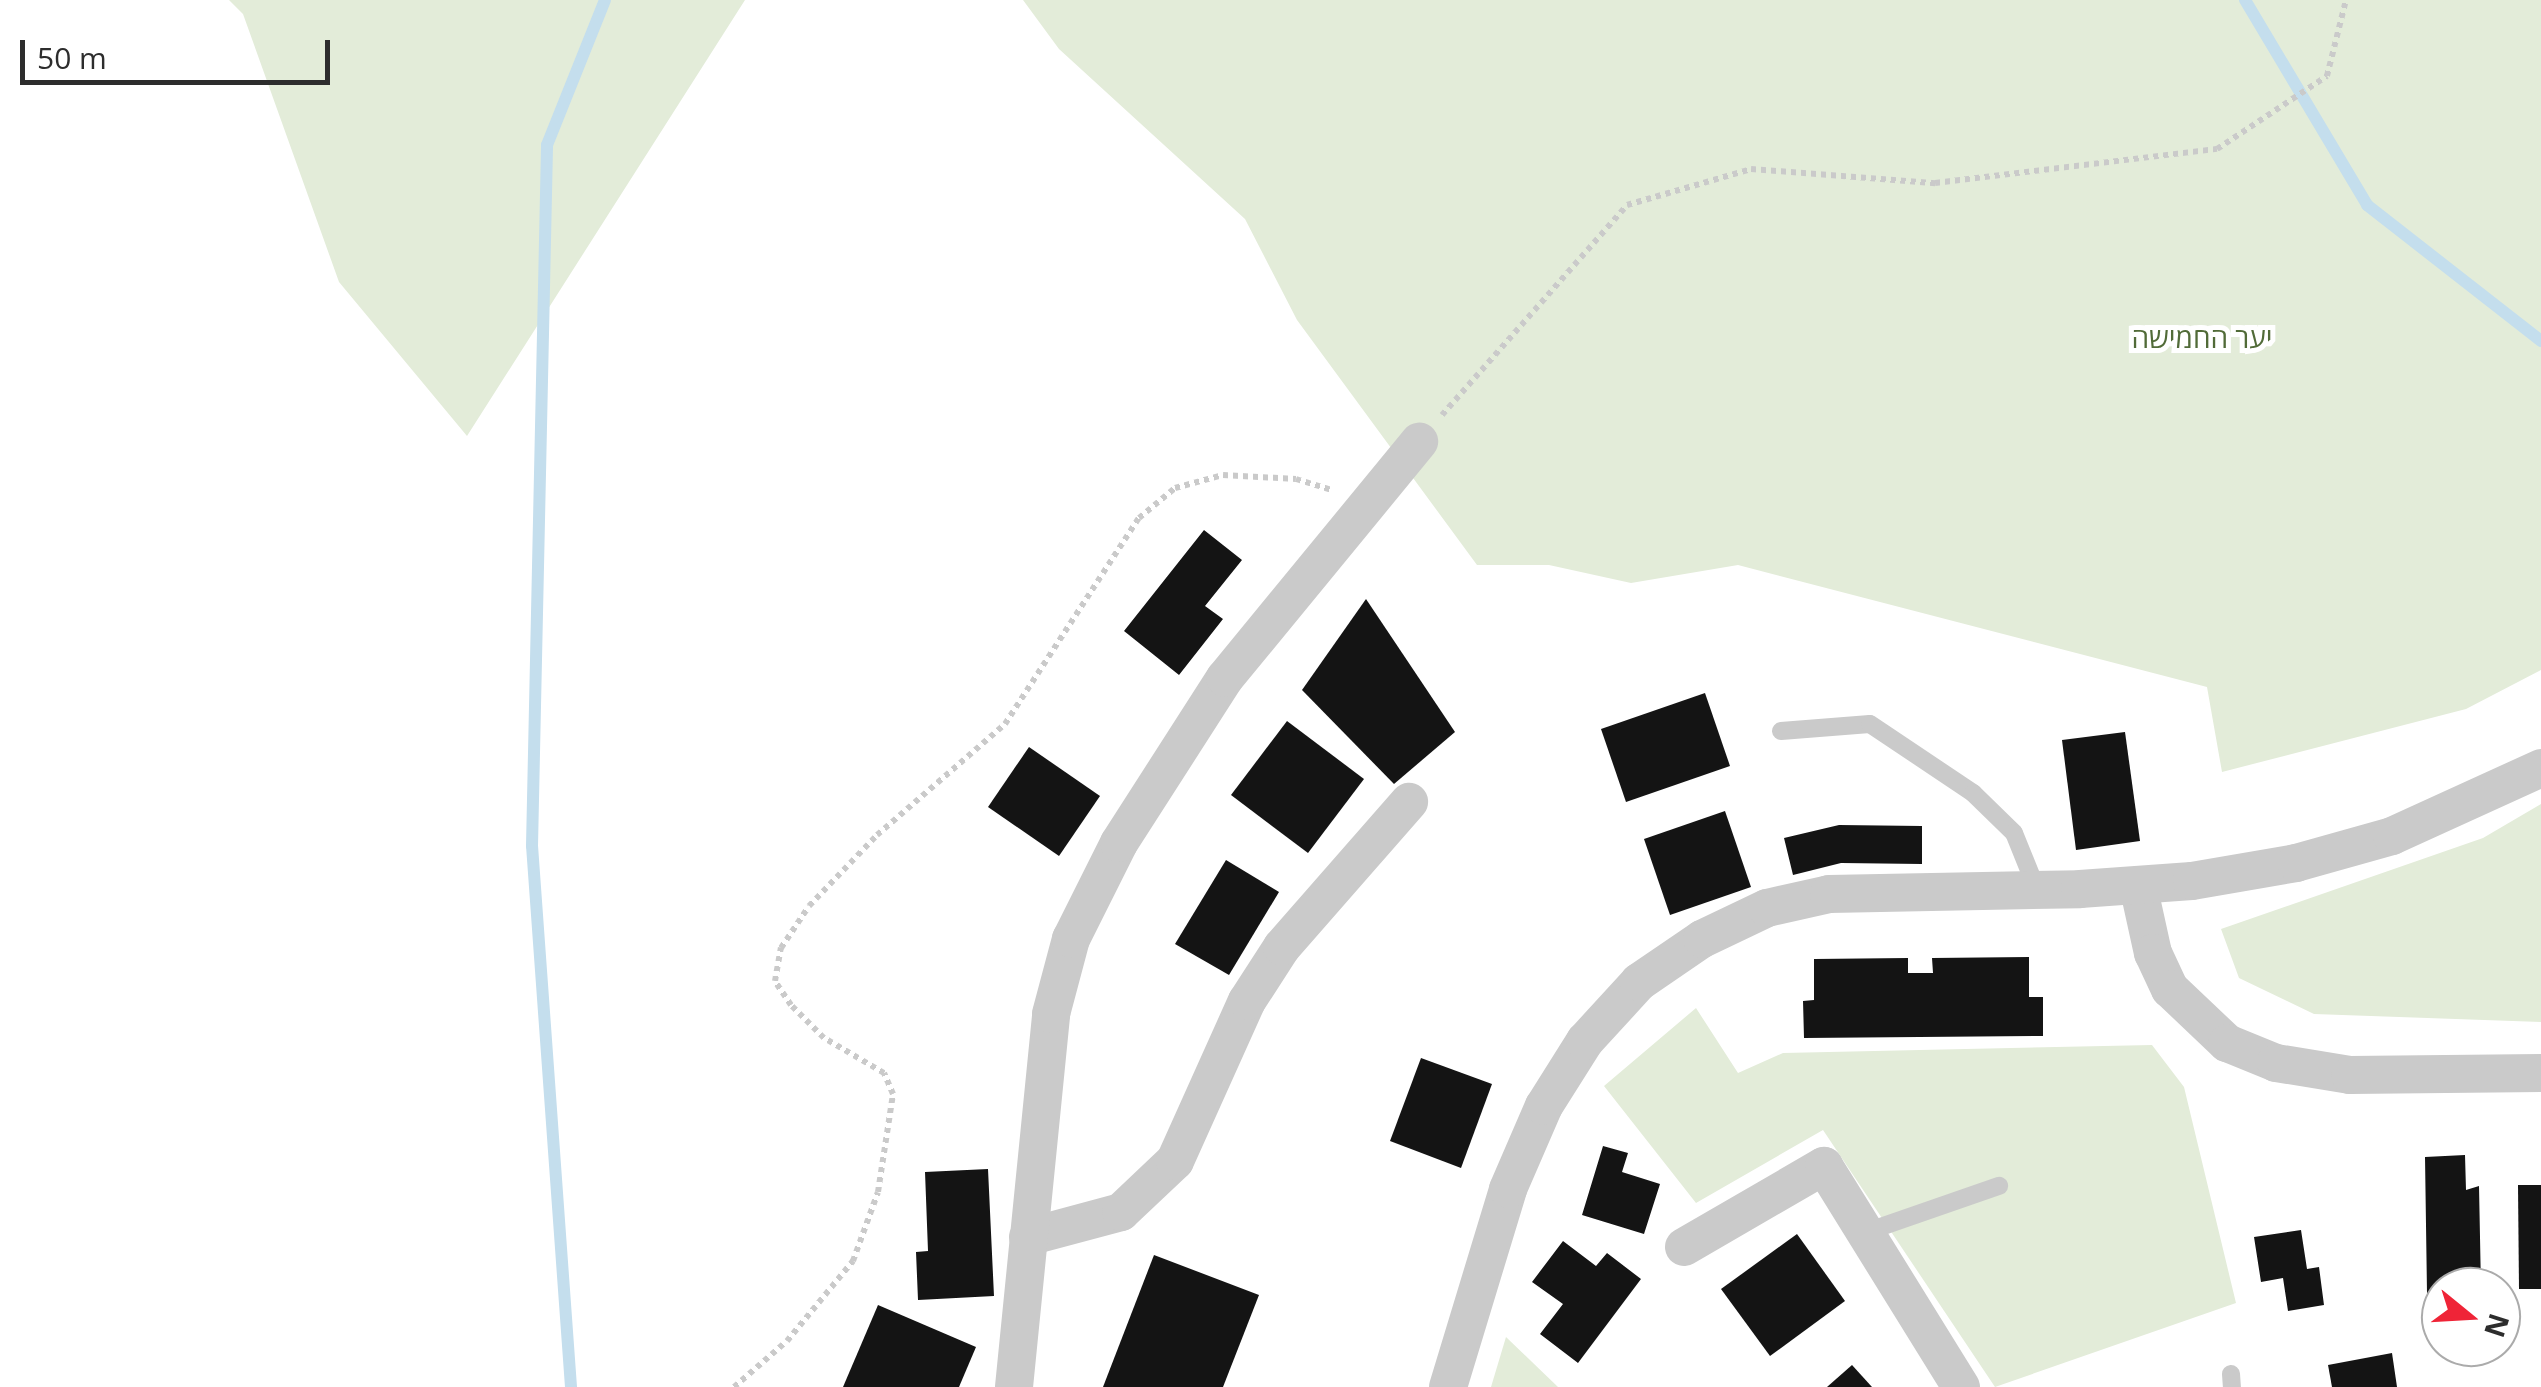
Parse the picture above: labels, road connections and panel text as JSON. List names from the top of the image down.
{
  "parks": ["יער החמישה"],
  "scale_bar": "50 m",
  "north": "right"
}
